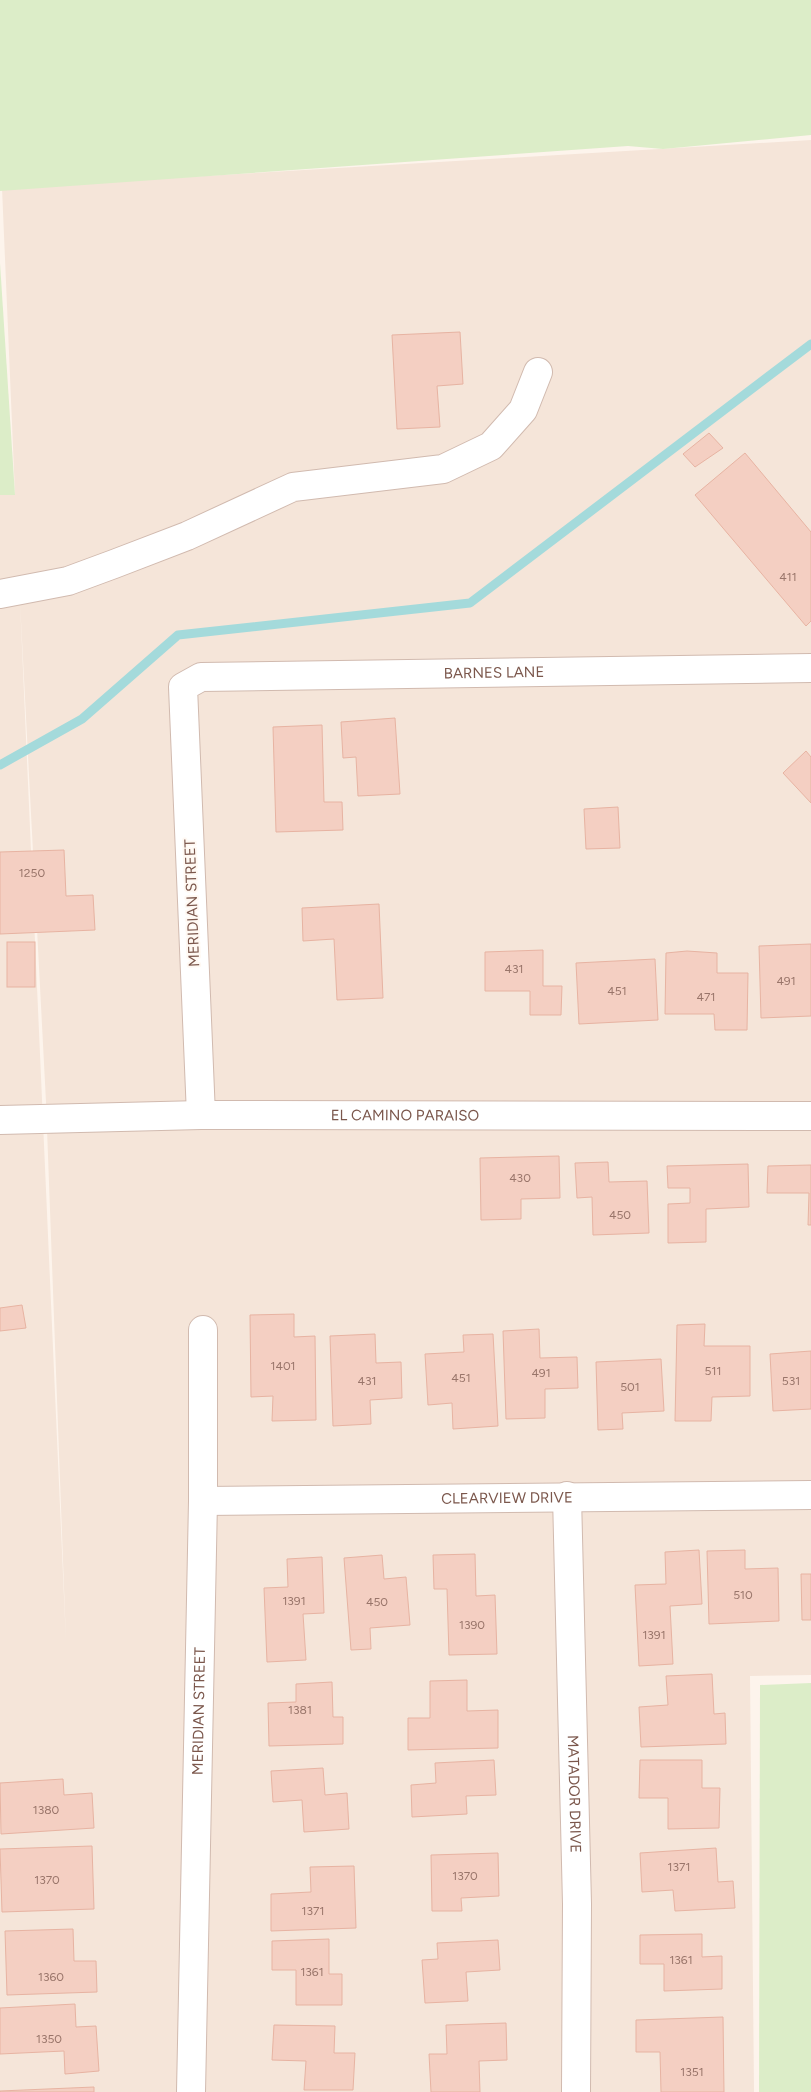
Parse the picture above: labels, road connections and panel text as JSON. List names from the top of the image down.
{
  "streets": {
    "street": [
      "BARNES LANE",
      "MERIDIAN STREET",
      "EL CAMINO PARAISO",
      "CLEARVIEW DRIVE",
      "MATADOR DRIVE"
    ]
  },
  "crossings": [
    ["BARNES LANE", "MERIDIAN STREET"],
    ["MERIDIAN STREET", "EL CAMINO PARAISO"],
    ["MERIDIAN STREET", "CLEARVIEW DRIVE"],
    ["CLEARVIEW DRIVE", "MATADOR DRIVE"]
  ],
  "house_numbers": [
    "411",
    "1250",
    "431",
    "491",
    "451",
    "471",
    "430",
    "450",
    "1401",
    "511",
    "491",
    "451",
    "431",
    "531",
    "501",
    "510",
    "1391",
    "450",
    "1390",
    "1391",
    "1381",
    "1380",
    "1371",
    "1370",
    "1370",
    "1371",
    "1361",
    "1361",
    "1360",
    "1350",
    "1351"
  ]
}
